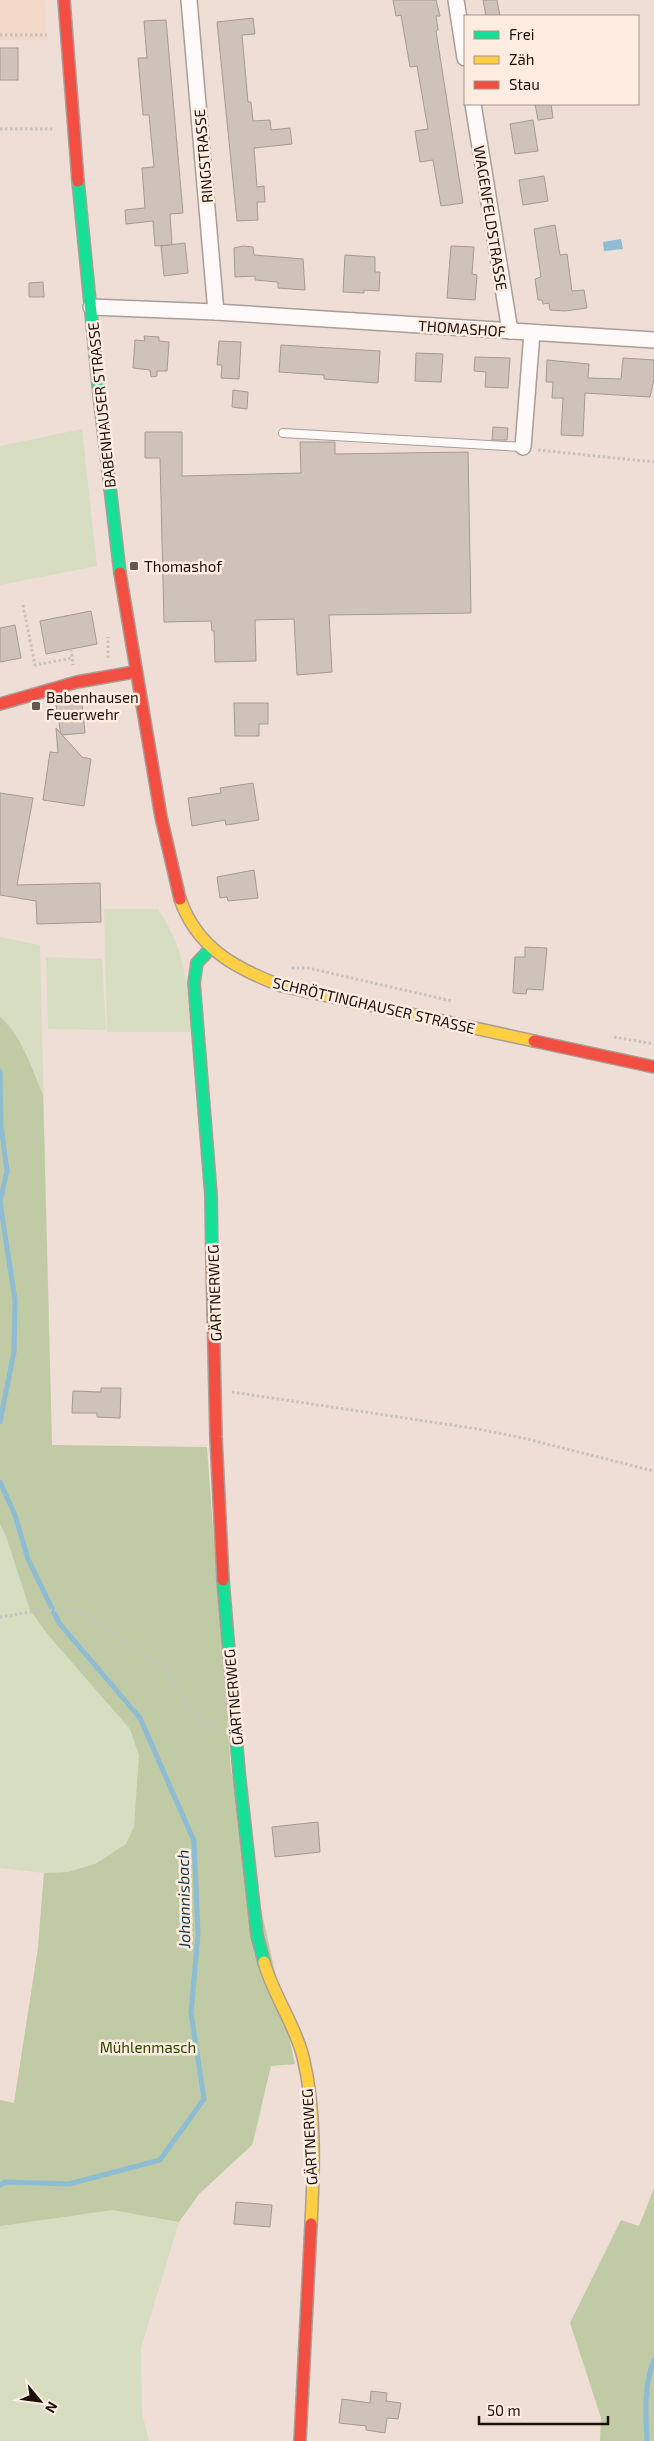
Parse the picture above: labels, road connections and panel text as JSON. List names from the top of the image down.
{
  "streets": {
    "main road": ["BABENHAUSER STRASSE", "SCHRÖTTINGHAUSER STRASSE", "GÄRTNERWEG"],
    "street": ["RINGSTRASSE", "WAGENFELDSTRASSE", "THOMASHOF"]
  },
  "crossings": [
    ["RINGSTRASSE", "THOMASHOF"],
    ["WAGENFELDSTRASSE", "THOMASHOF"],
    ["THOMASHOF", "BABENHAUSER STRASSE"],
    ["BABENHAUSER STRASSE", "SCHRÖTTINGHAUSER STRASSE"],
    ["SCHRÖTTINGHAUSER STRASSE", "GÄRTNERWEG"]
  ],
  "water": ["Johannisbach"],
  "parks": ["Mühlenmasch"],
  "places": {
    "transit": ["Thomashof", "Babenhausen Feuerwehr"]
  },
  "legend": ["Frei", "Zäh", "Stau"],
  "scale_bar": "50 m",
  "north": "bottom right"
}
